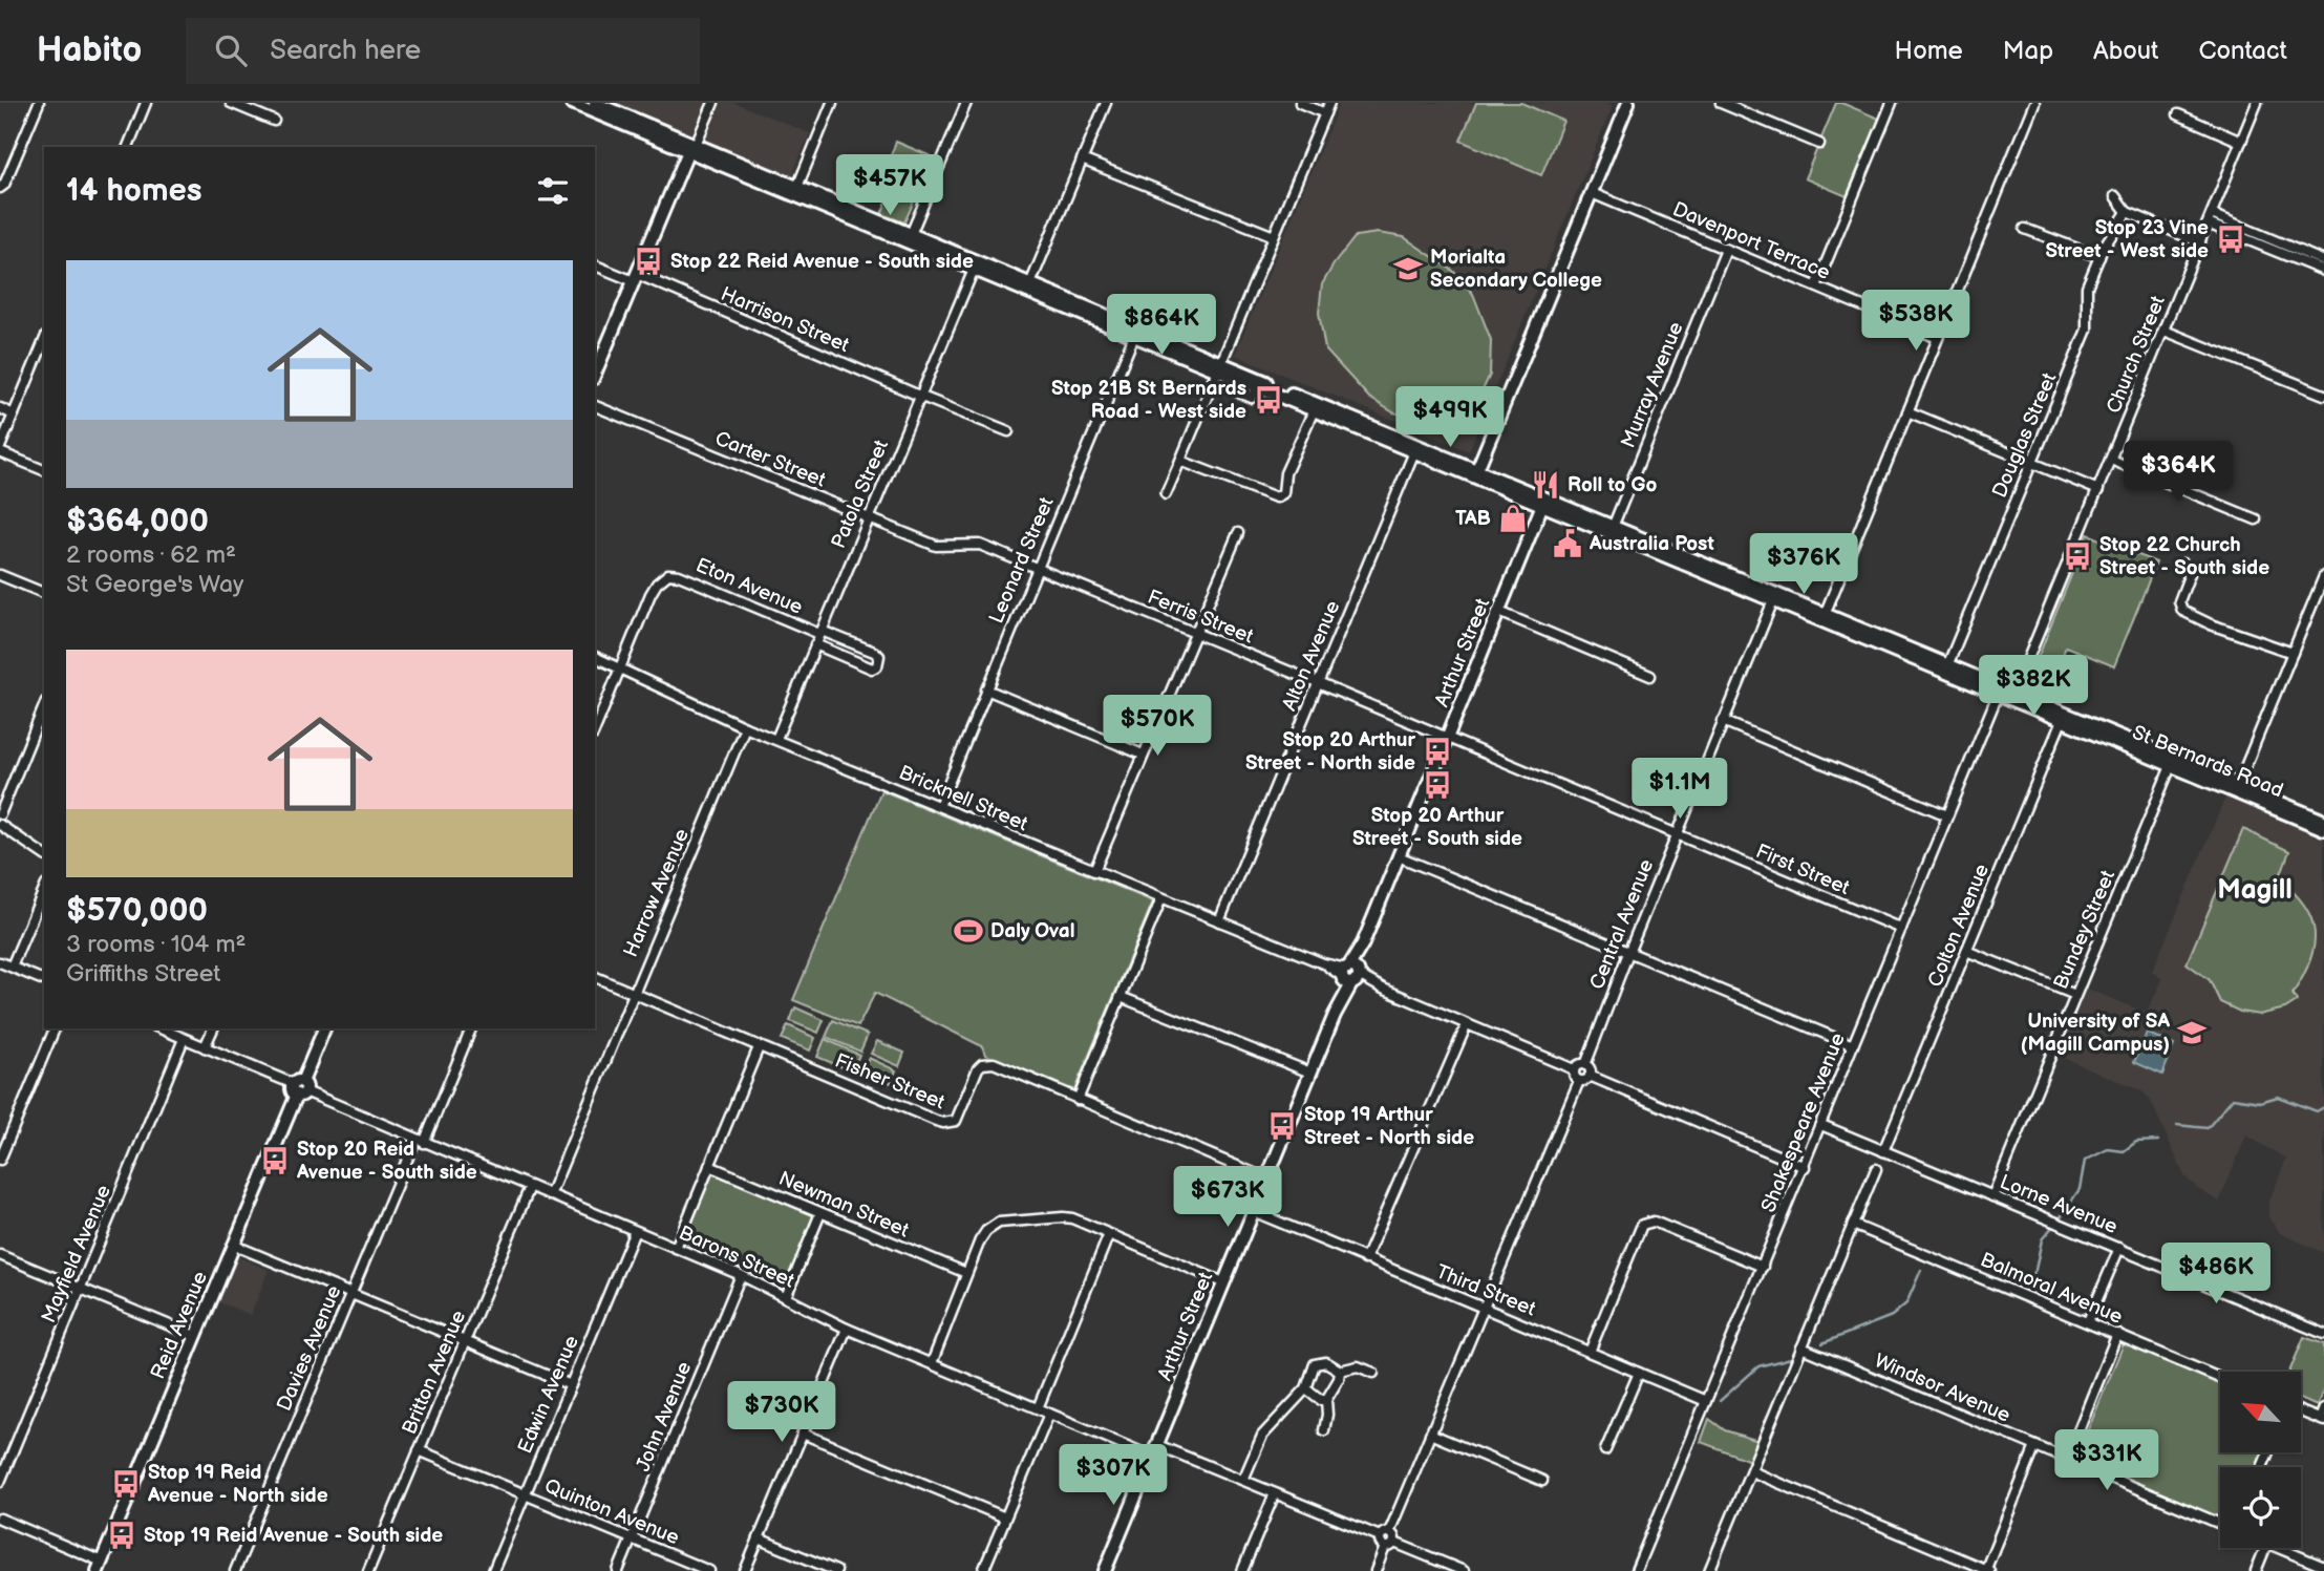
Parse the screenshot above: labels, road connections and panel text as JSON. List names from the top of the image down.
{
  "streets": {
    "main road": ["Arthur Street", "St Bernards Road", "Reid Avenue"],
    "street": [
      "Davenport Terrace",
      "Harrison Street",
      "Church Street",
      "Murray Avenue",
      "Douglas Street",
      "Carter Street",
      "Patola Street",
      "Leonard Street",
      "Eton Avenue",
      "Ferris Street",
      "Alton Avenue",
      "Bricknell Street",
      "First Street",
      "Harrow Avenue",
      "Central Avenue",
      "Colton Avenue",
      "Bundey Street",
      "Fisher Street",
      "Shakespeare Avenue",
      "Newman Street",
      "Lorne Avenue",
      "Mayfield Avenue",
      "Barons Street",
      "Balmoral Avenue",
      "Third Street",
      "Davies Avenue",
      "Britton Avenue",
      "Windsor Avenue",
      "Edwin Avenue",
      "John Avenue",
      "Quinton Avenue"
    ]
  },
  "crossings": [
    ["Davenport Terrace", "Murray Avenue"],
    ["Harrison Street", "Patola Street"],
    ["Church Street", "St Bernards Road"],
    ["Murray Avenue", "St Bernards Road"],
    ["Douglas Street", "St Bernards Road"],
    ["Carter Street", "Patola Street"],
    ["Carter Street", "Ferris Street"],
    ["Patola Street", "Eton Avenue"],
    ["Patola Street", "St Bernards Road"],
    ["Patola Street", "Bricknell Street"],
    ["Leonard Street", "Ferris Street"],
    ["Leonard Street", "St Bernards Road"],
    ["Leonard Street", "Bricknell Street"],
    ["Eton Avenue", "Bricknell Street"],
    ["Ferris Street", "Arthur Street"],
    ["Ferris Street", "Alton Avenue"],
    ["Ferris Street", "First Street"],
    ["Arthur Street", "St Bernards Road"],
    ["Arthur Street", "Bricknell Street"],
    ["Arthur Street", "First Street"],
    ["Arthur Street", "Fisher Street"],
    ["Arthur Street", "Barons Street"],
    ["Arthur Street", "Third Street"],
    ["Alton Avenue", "St Bernards Road"],
    ["Alton Avenue", "Bricknell Street"],
    ["St Bernards Road", "Central Avenue"],
    ["St Bernards Road", "Colton Avenue"],
    ["St Bernards Road", "Bundey Street"],
    ["St Bernards Road", "Shakespeare Avenue"],
    ["Bricknell Street", "Harrow Avenue"],
    ["Bricknell Street", "Central Avenue"],
    ["First Street", "Central Avenue"],
    ["First Street", "Shakespeare Avenue"],
    ["Harrow Avenue", "Fisher Street"],
    ["Harrow Avenue", "Barons Street"],
    ["Colton Avenue", "Lorne Avenue"],
    ["Bundey Street", "Lorne Avenue"],
    ["Shakespeare Avenue", "Lorne Avenue"],
    ["Shakespeare Avenue", "Third Street"],
    ["Mayfield Avenue", "Barons Street"],
    ["Barons Street", "Reid Avenue"],
    ["Barons Street", "Davies Avenue"],
    ["Barons Street", "Britton Avenue"],
    ["Barons Street", "Edwin Avenue"],
    ["Barons Street", "John Avenue"],
    ["Britton Avenue", "Quinton Avenue"],
    ["Edwin Avenue", "Quinton Avenue"],
    ["John Avenue", "Quinton Avenue"]
  ],
  "districts": ["Magill"],
  "places": {
    "bus stop": [
      "Stop 23 Vine Street - West side",
      "Stop 22 Reid Avenue - South side",
      "Stop 21B St Bernards Road - West side",
      "Stop 22 Church Street - South side",
      "Stop 20 Arthur Street - North side",
      "Stop 20 Arthur Street - South side",
      "Stop 19 Arthur Street - North side",
      "Stop 20 Reid Avenue - South side",
      "Stop 19 Reid Avenue - North side",
      "Stop 19 Reid Avenue - South side"
    ],
    "school or university": ["Morialta Secondary College", "University of SA (Magill Campus)"],
    "restaurant": ["Roll to Go"],
    "shop": ["TAB"],
    "public building": ["Australia Post"],
    "sports": ["Daly Oval"]
  },
  "north": "top left",
  "page": {
    "header": "Habito",
    "search": "Search here",
    "nav": [
      "Home",
      "Map",
      "About",
      "Contact"
    ],
    "heading": "14 homes",
    "price": [
      "$457K",
      "$538K",
      "$864K",
      "$499K",
      "$364K",
      "$376K",
      "$382K",
      "$570K",
      "$1.1M",
      "$673K",
      "$486K",
      "$730K",
      "$331K",
      "$307K"
    ],
    "list": [
      {
        "name": "$364,000",
        "note": "2 rooms · 62 m² · St George's Way"
      },
      {
        "name": "$570,000",
        "note": "3 rooms · 104 m² · Griffiths Street"
      }
    ]
  }
}
